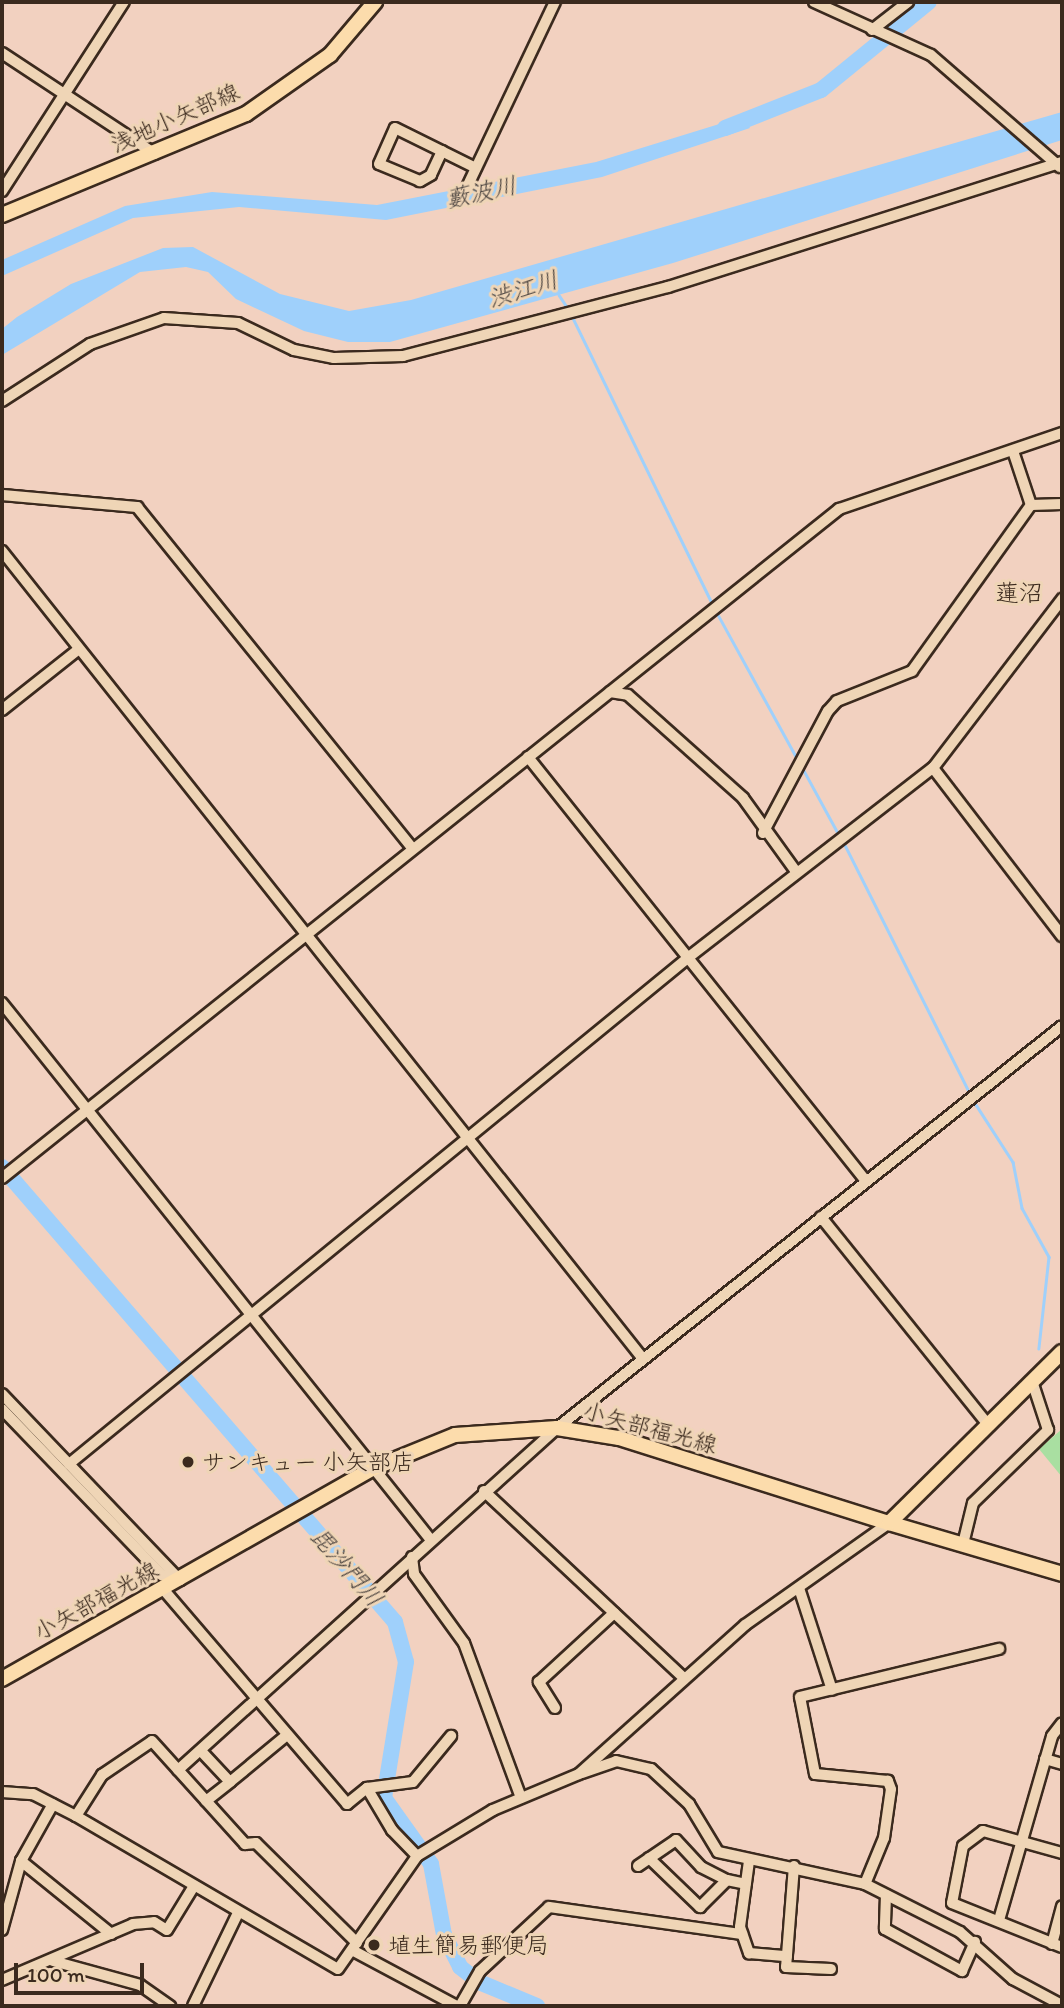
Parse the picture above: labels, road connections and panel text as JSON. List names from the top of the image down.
{
  "streets": {
    "main road": ["浅地小矢部線", "小矢部福光線"]
  },
  "districts": ["蓮沼"],
  "water": ["藪波川", "渋江川", "毘沙門川"],
  "places": ["サンキュー 小矢部店", "埴生簡易郵便局"],
  "scale_bar": "100 m"
}
